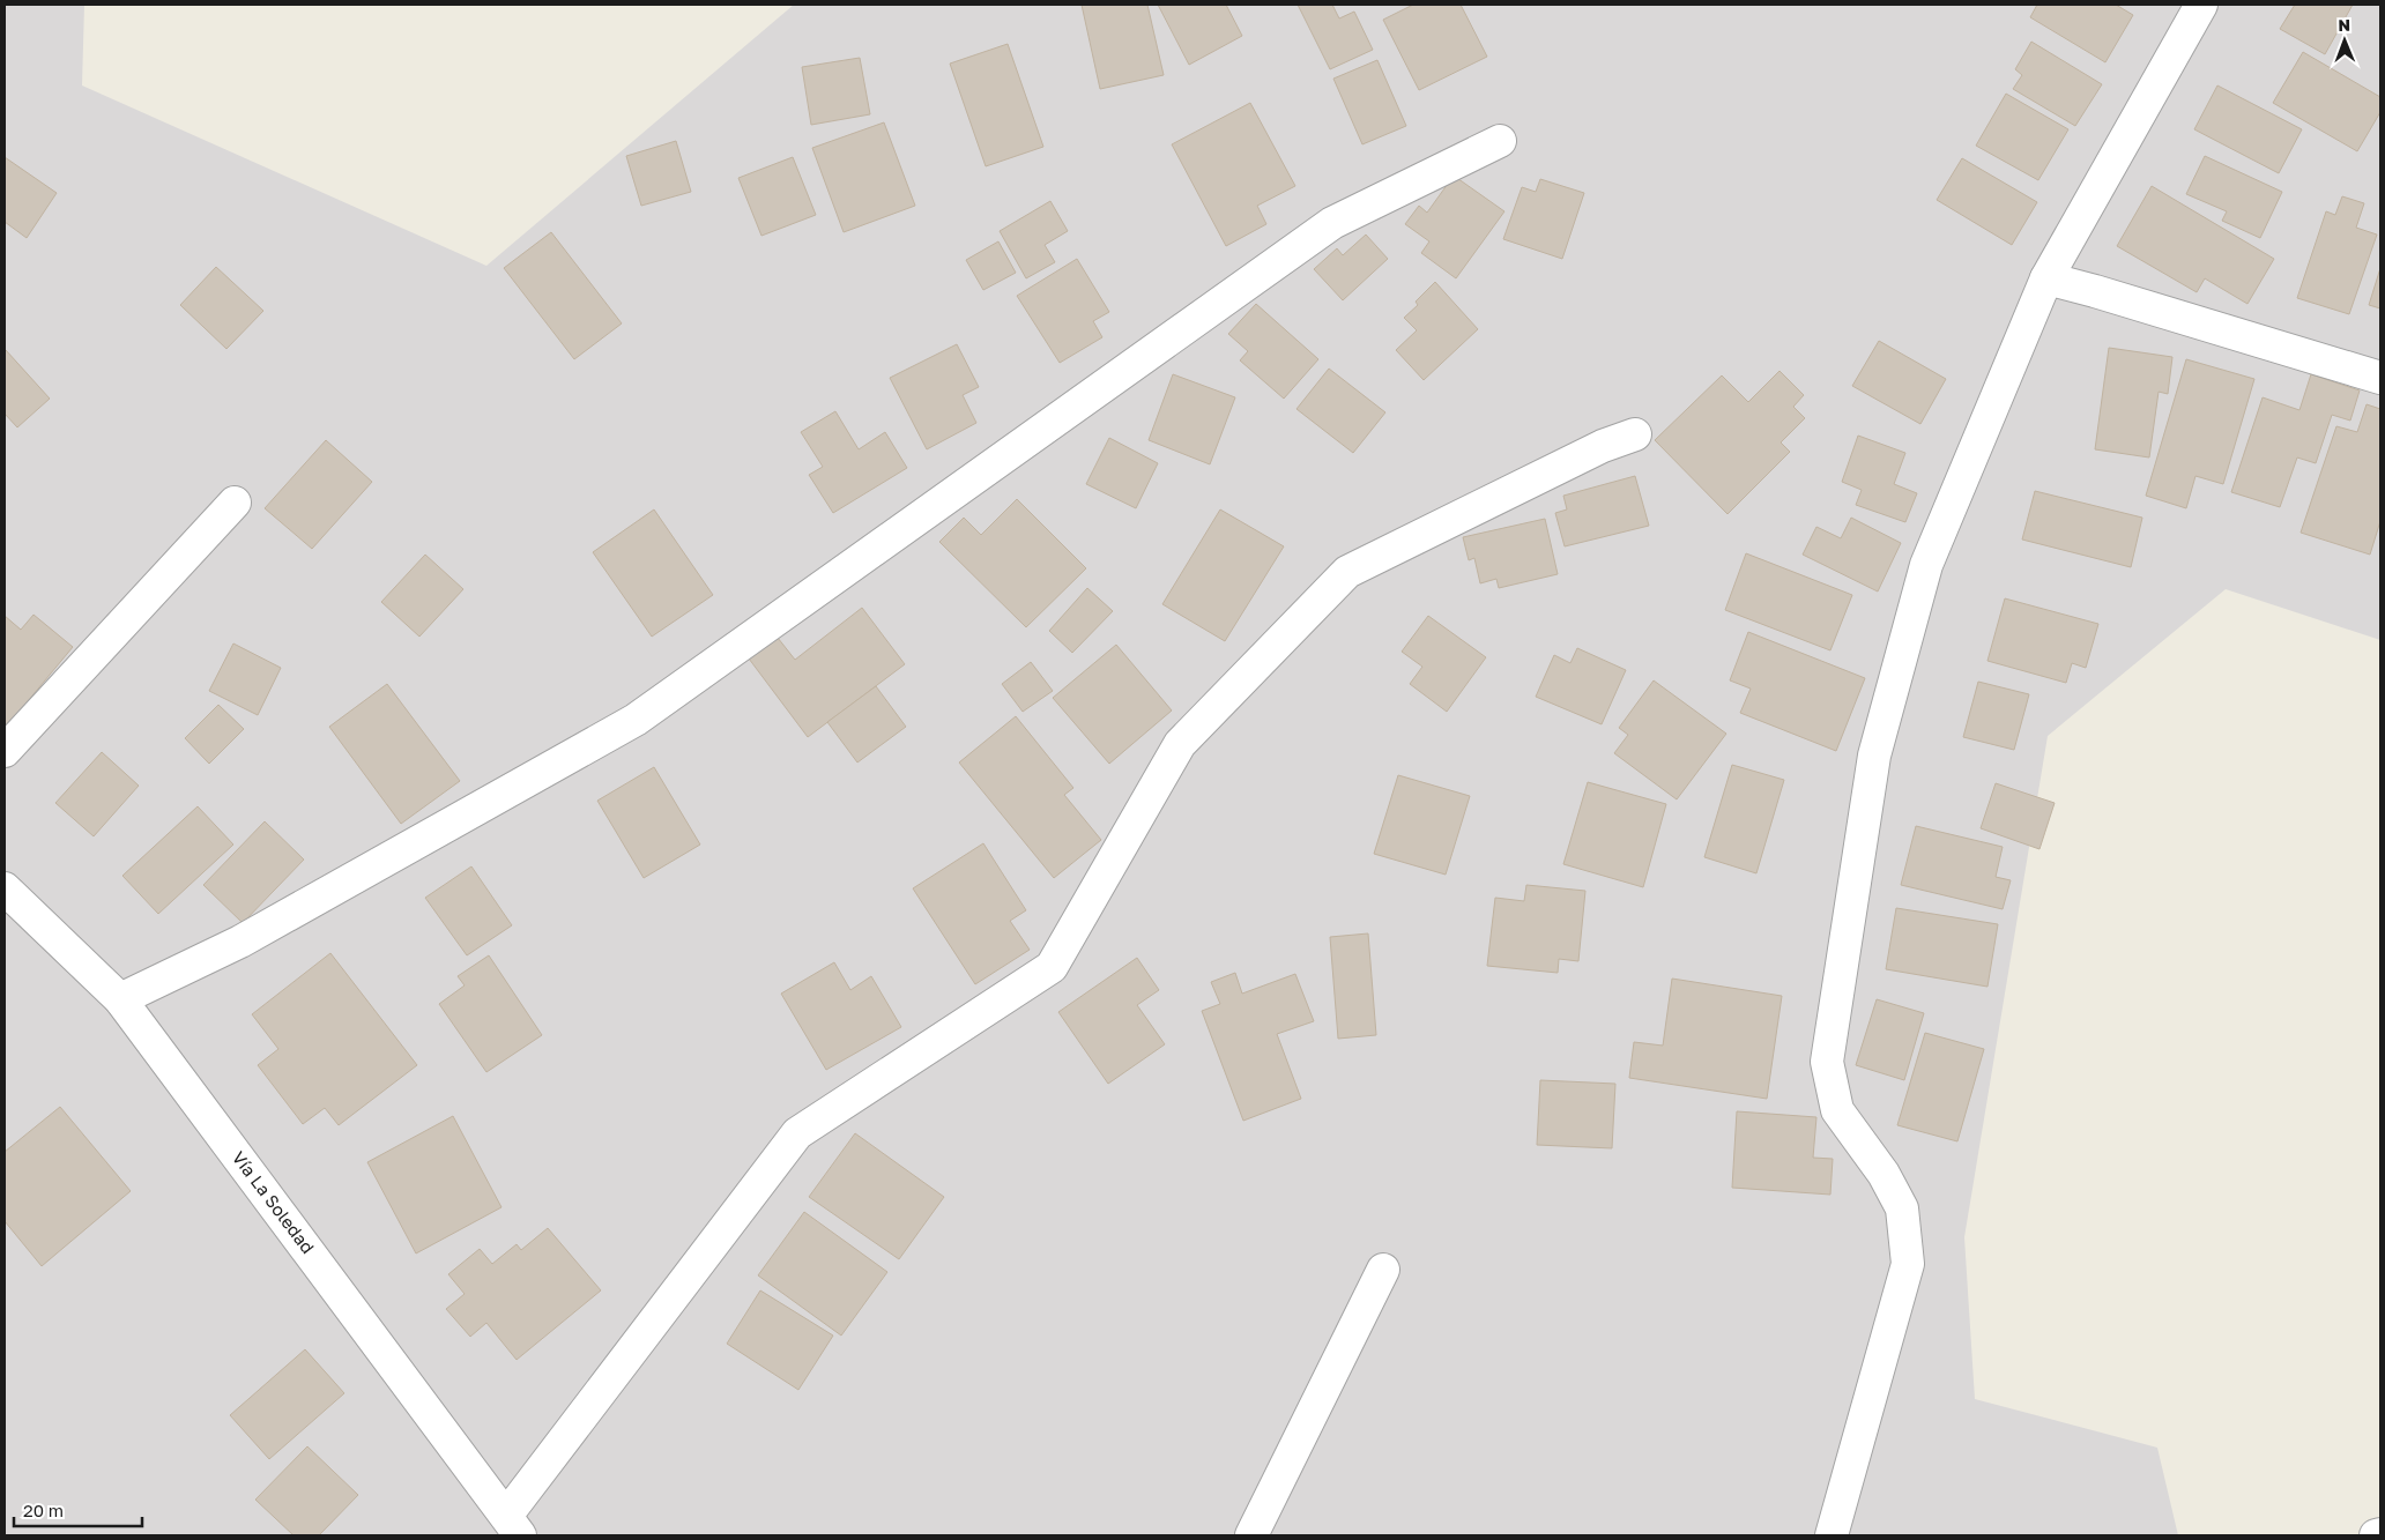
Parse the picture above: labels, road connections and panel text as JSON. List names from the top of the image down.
{
  "streets": {
    "street": ["Vía La Soledad"]
  },
  "scale_bar": "20 m",
  "north": "top"
}
